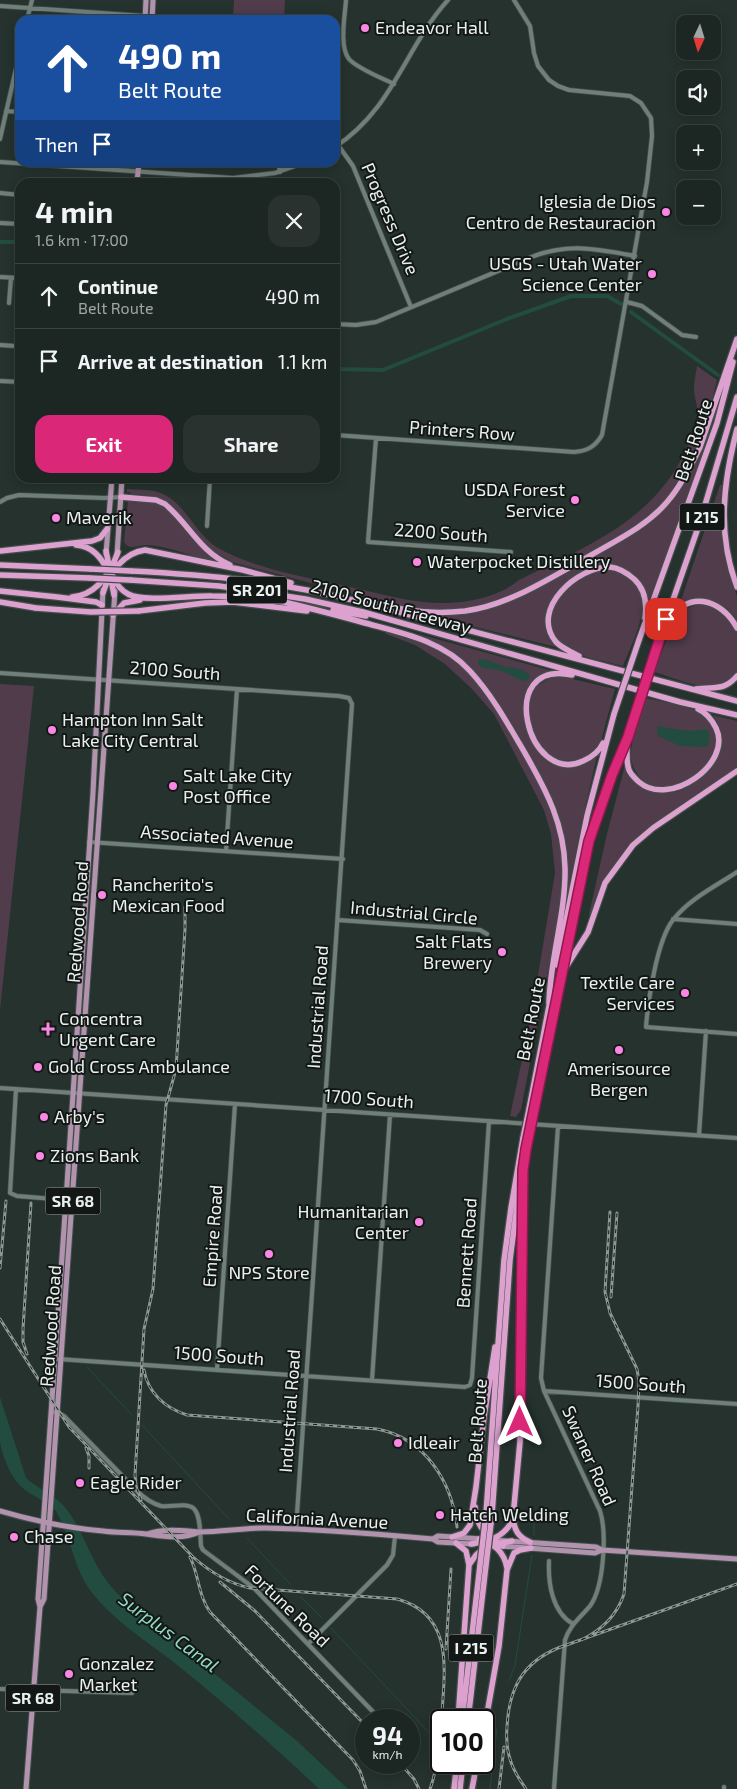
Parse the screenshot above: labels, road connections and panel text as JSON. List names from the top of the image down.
{
  "streets": {
    "highway": [
      "Belt Route",
      "I 215",
      "SR 201",
      "2100 South Freeway"
    ],
    "main road": ["Redwood Road", "SR 68", "California Avenue"],
    "street": [
      "Progress Drive",
      "Printers Row",
      "2200 South",
      "2100 South",
      "Associated Avenue",
      "Industrial Circle",
      "Industrial Road",
      "1700 South",
      "Empire Road",
      "Bennett Road",
      "1500 South",
      "Swaner Road",
      "Fortune Road"
    ]
  },
  "crossings": [
    ["Printers Row", "2200 South"],
    ["2100 South", "Redwood Road"],
    ["2100 South", "Industrial Road"],
    ["Associated Avenue", "Redwood Road"],
    ["Associated Avenue", "Industrial Road"],
    ["Industrial Circle", "Industrial Road"],
    ["Redwood Road", "1700 South"],
    ["Redwood Road", "1500 South"],
    ["Redwood Road", "California Avenue"],
    ["Redwood Road", "Fortune Road"],
    ["Industrial Road", "1700 South"],
    ["Industrial Road", "1500 South"],
    ["Industrial Road", "California Avenue"],
    ["1700 South", "Empire Road"],
    ["1700 South", "Bennett Road"],
    ["1700 South", "Swaner Road"],
    ["Empire Road", "1500 South"],
    ["Bennett Road", "1500 South"],
    ["1500 South", "Swaner Road"],
    ["California Avenue", "Fortune Road"]
  ],
  "water": ["Surplus Canal"],
  "places": {
    "other": [
      "Endeavor Hall",
      "Iglesia de Dios Centro de Restauracion",
      "USGS - Utah Water Science Center",
      "USDA Forest Service",
      "Maverik",
      "Waterpocket Distillery",
      "Hampton Inn Salt Lake City Central",
      "Salt Lake City Post Office",
      "Rancherito's Mexican Food",
      "Salt Flats Brewery",
      "Textile Care Services",
      "Amerisource Bergen",
      "Gold Cross Ambulance",
      "Arby's",
      "Zions Bank",
      "Humanitarian Center",
      "NPS Store",
      "Idleair",
      "Eagle Rider",
      "Hatch Welding",
      "Chase",
      "Gonzalez Market"
    ],
    "health": ["Concentra Urgent Care"]
  },
  "north": "bottom",
  "page": {
    "map_buttons": ["+", "−"],
    "turn": ["490 m", "Belt Route"],
    "then": "Then",
    "heading": ["4 min", "1.6 km · 17:00"],
    "list": [
      {
        "name": "Continue",
        "note": "Belt Route",
        "value": "490 m"
      },
      {
        "name": "Arrive at destination",
        "value": "1.1 km"
      }
    ],
    "buttons": ["Exit", "Share"],
    "speed": "94 km/h",
    "limit": "100"
  }
}
